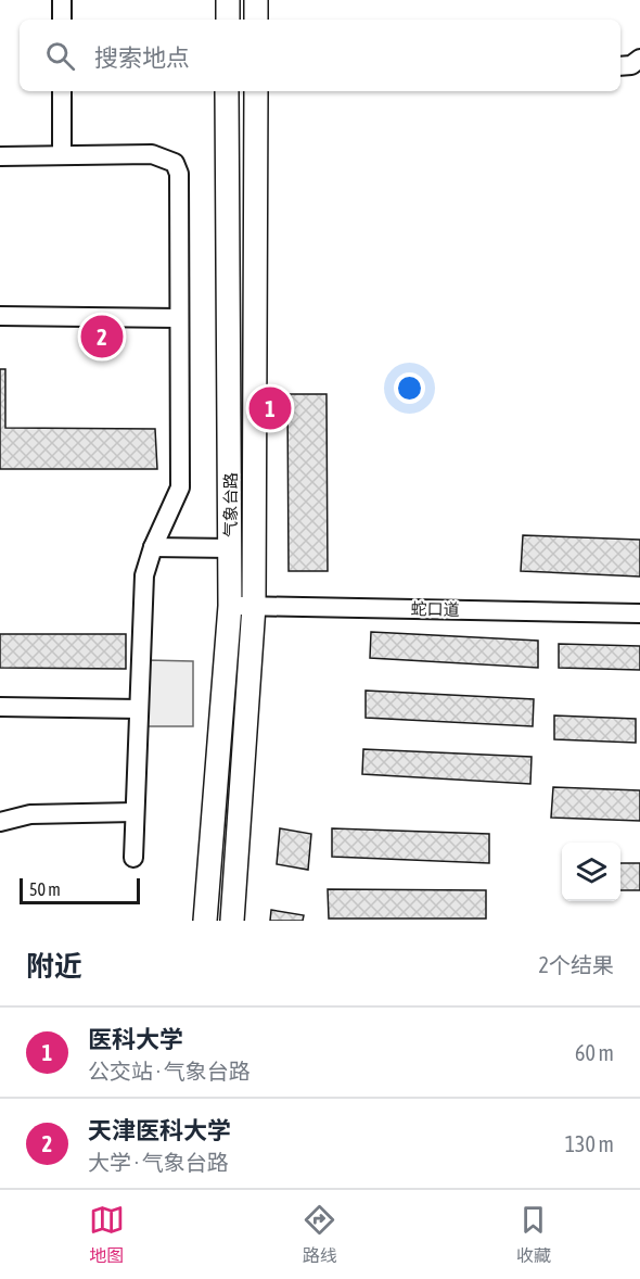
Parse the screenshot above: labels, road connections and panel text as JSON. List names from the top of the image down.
{
  "streets": {
    "main road": ["气象台路"],
    "street": ["蛇口道"]
  },
  "crossings": [
    ["气象台路", "蛇口道"]
  ],
  "scale_bar": "50 m",
  "page": {
    "search": "搜索地点",
    "pins": ["2", "1"],
    "scale": "50 m",
    "heading": ["附近", "2个结果"],
    "list": [
      {
        "mark": "1",
        "name": "医科大学",
        "note": "公交站 · 气象台路",
        "value": "60 m"
      },
      {
        "mark": "2",
        "name": "天津医科大学",
        "note": "大学 · 气象台路",
        "value": "130 m"
      }
    ],
    "nav": ["地图", "路线", "收藏"]
  }
}
